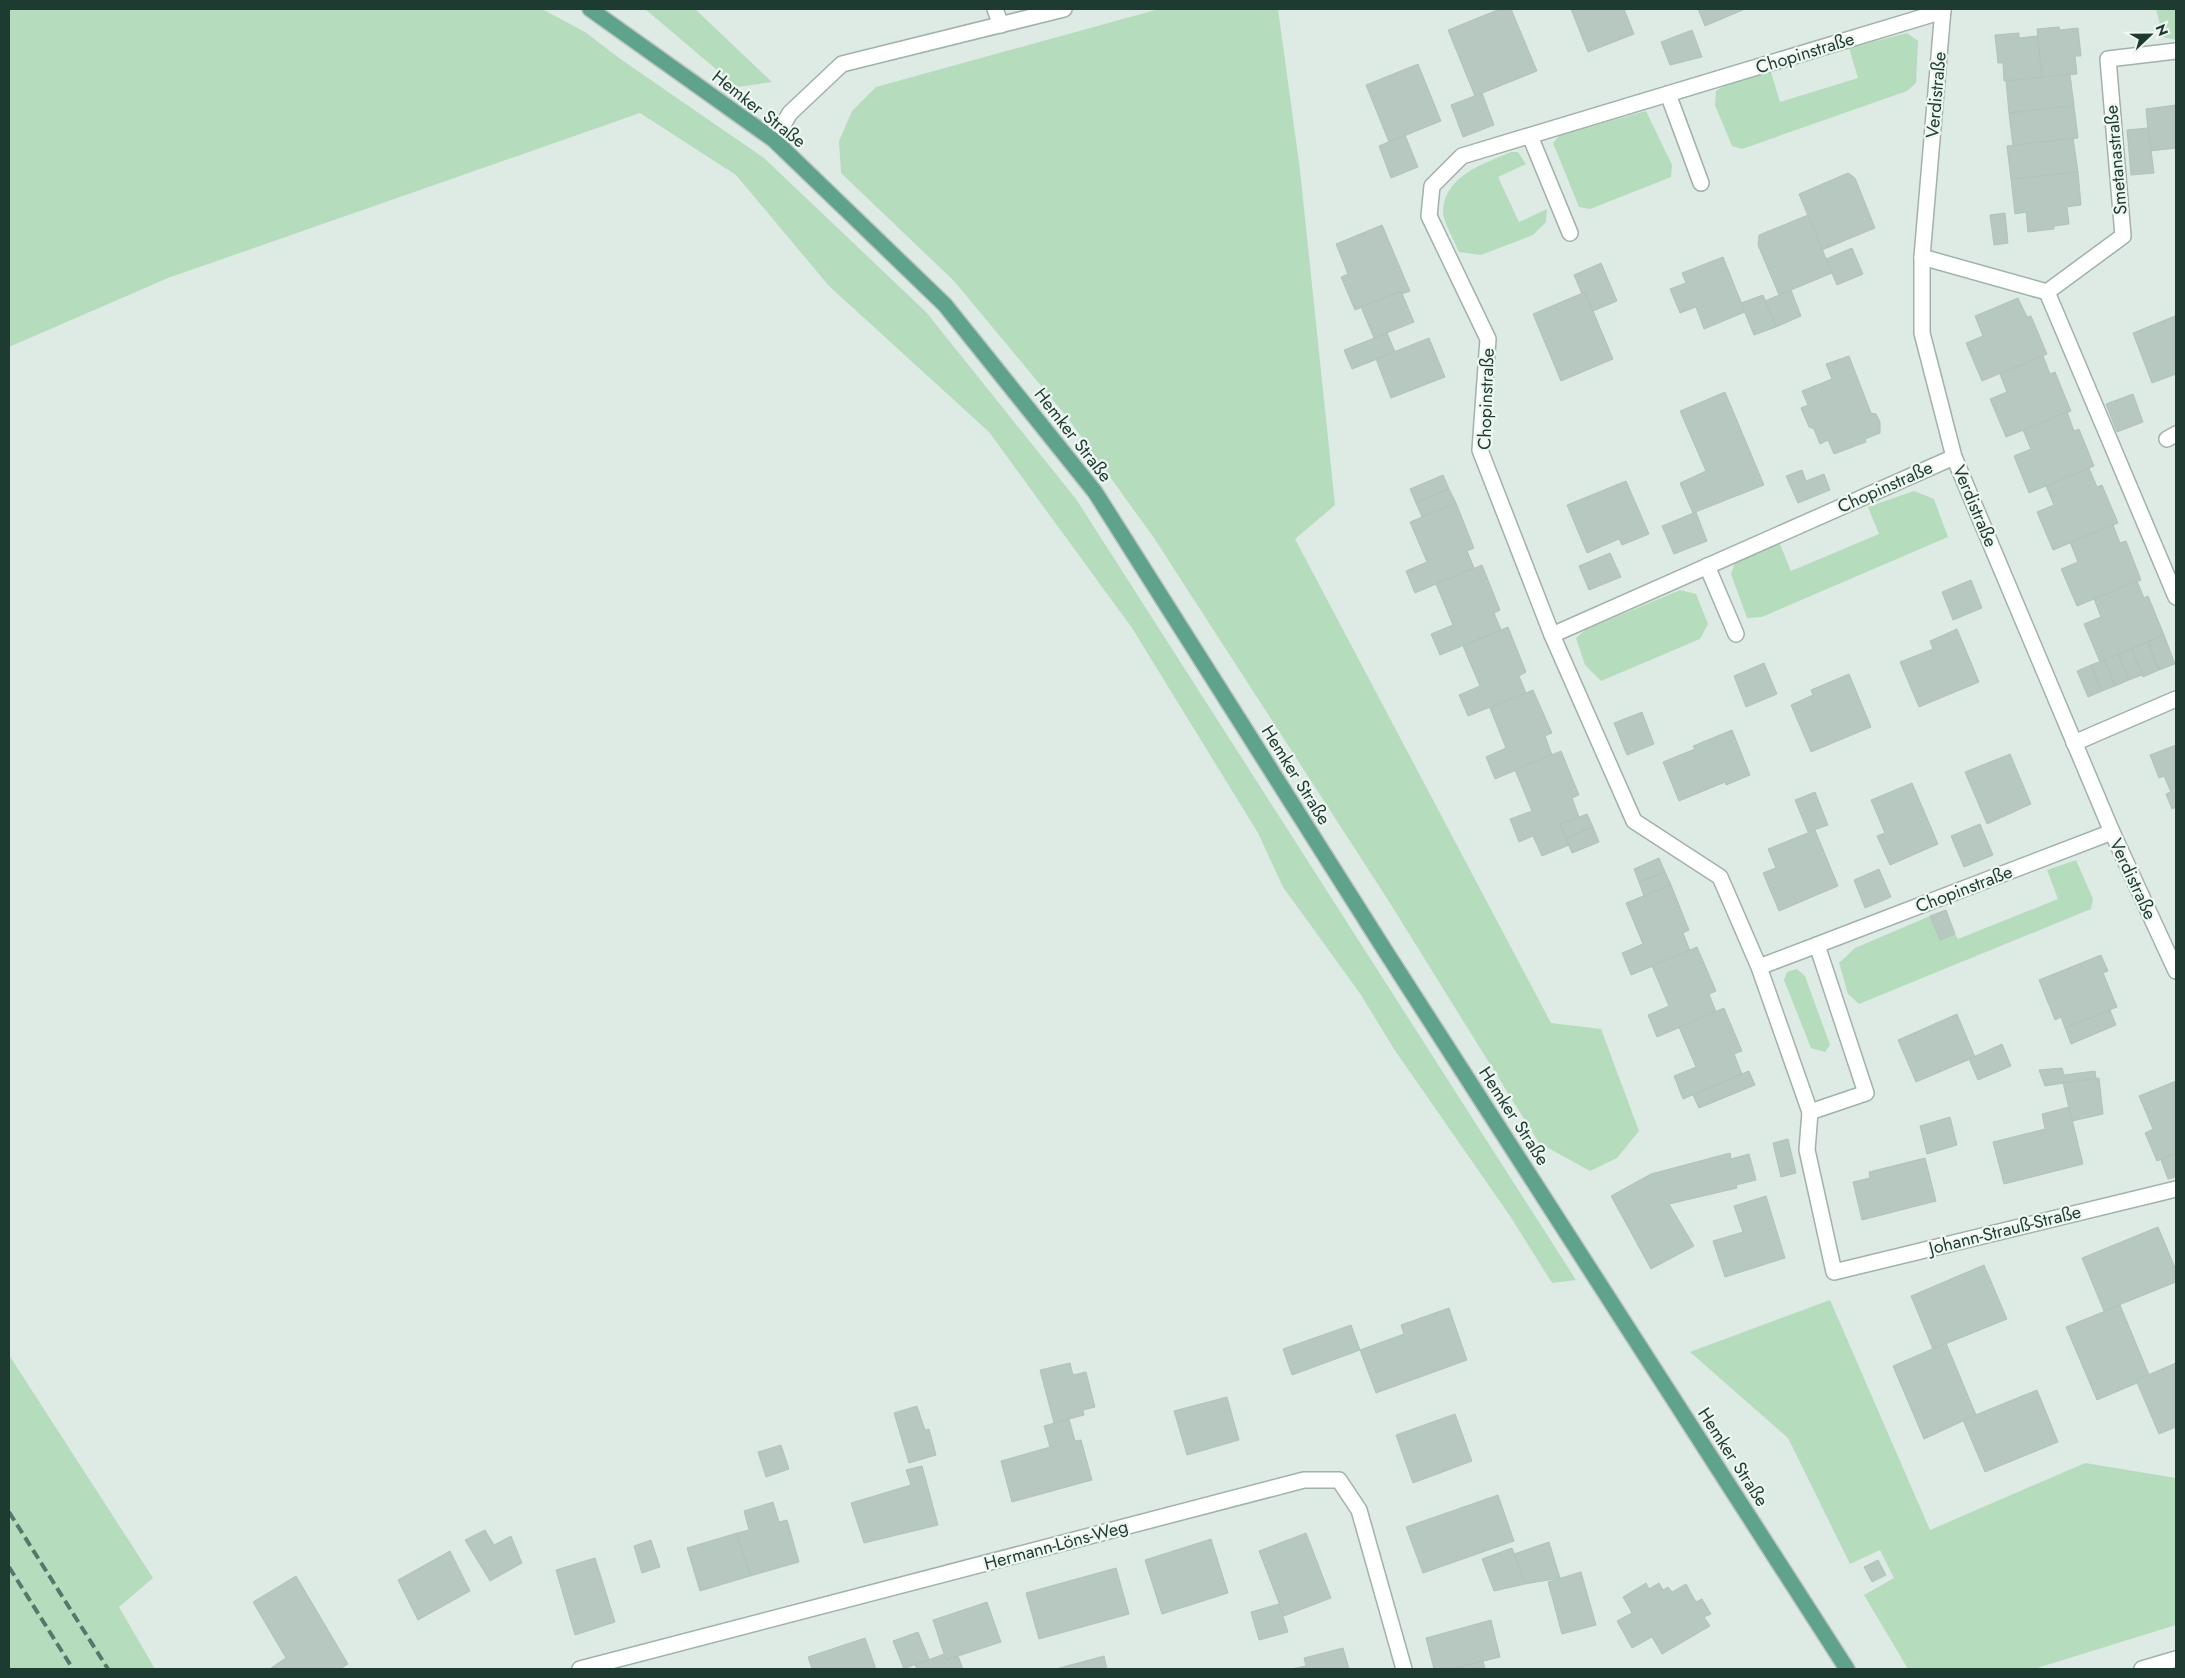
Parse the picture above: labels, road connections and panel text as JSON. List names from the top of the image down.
{
  "streets": {
    "main road": ["Hemker Straße"],
    "street": [
      "Chopinstraße",
      "Verdistraße",
      "Smetanastraße",
      "Johann-Strauß-Straße",
      "Hermann-Löns-Weg"
    ]
  },
  "crossings": [
    ["Chopinstraße", "Verdistraße"],
    ["Chopinstraße", "Johann-Strauß-Straße"]
  ],
  "north": "right"
}
